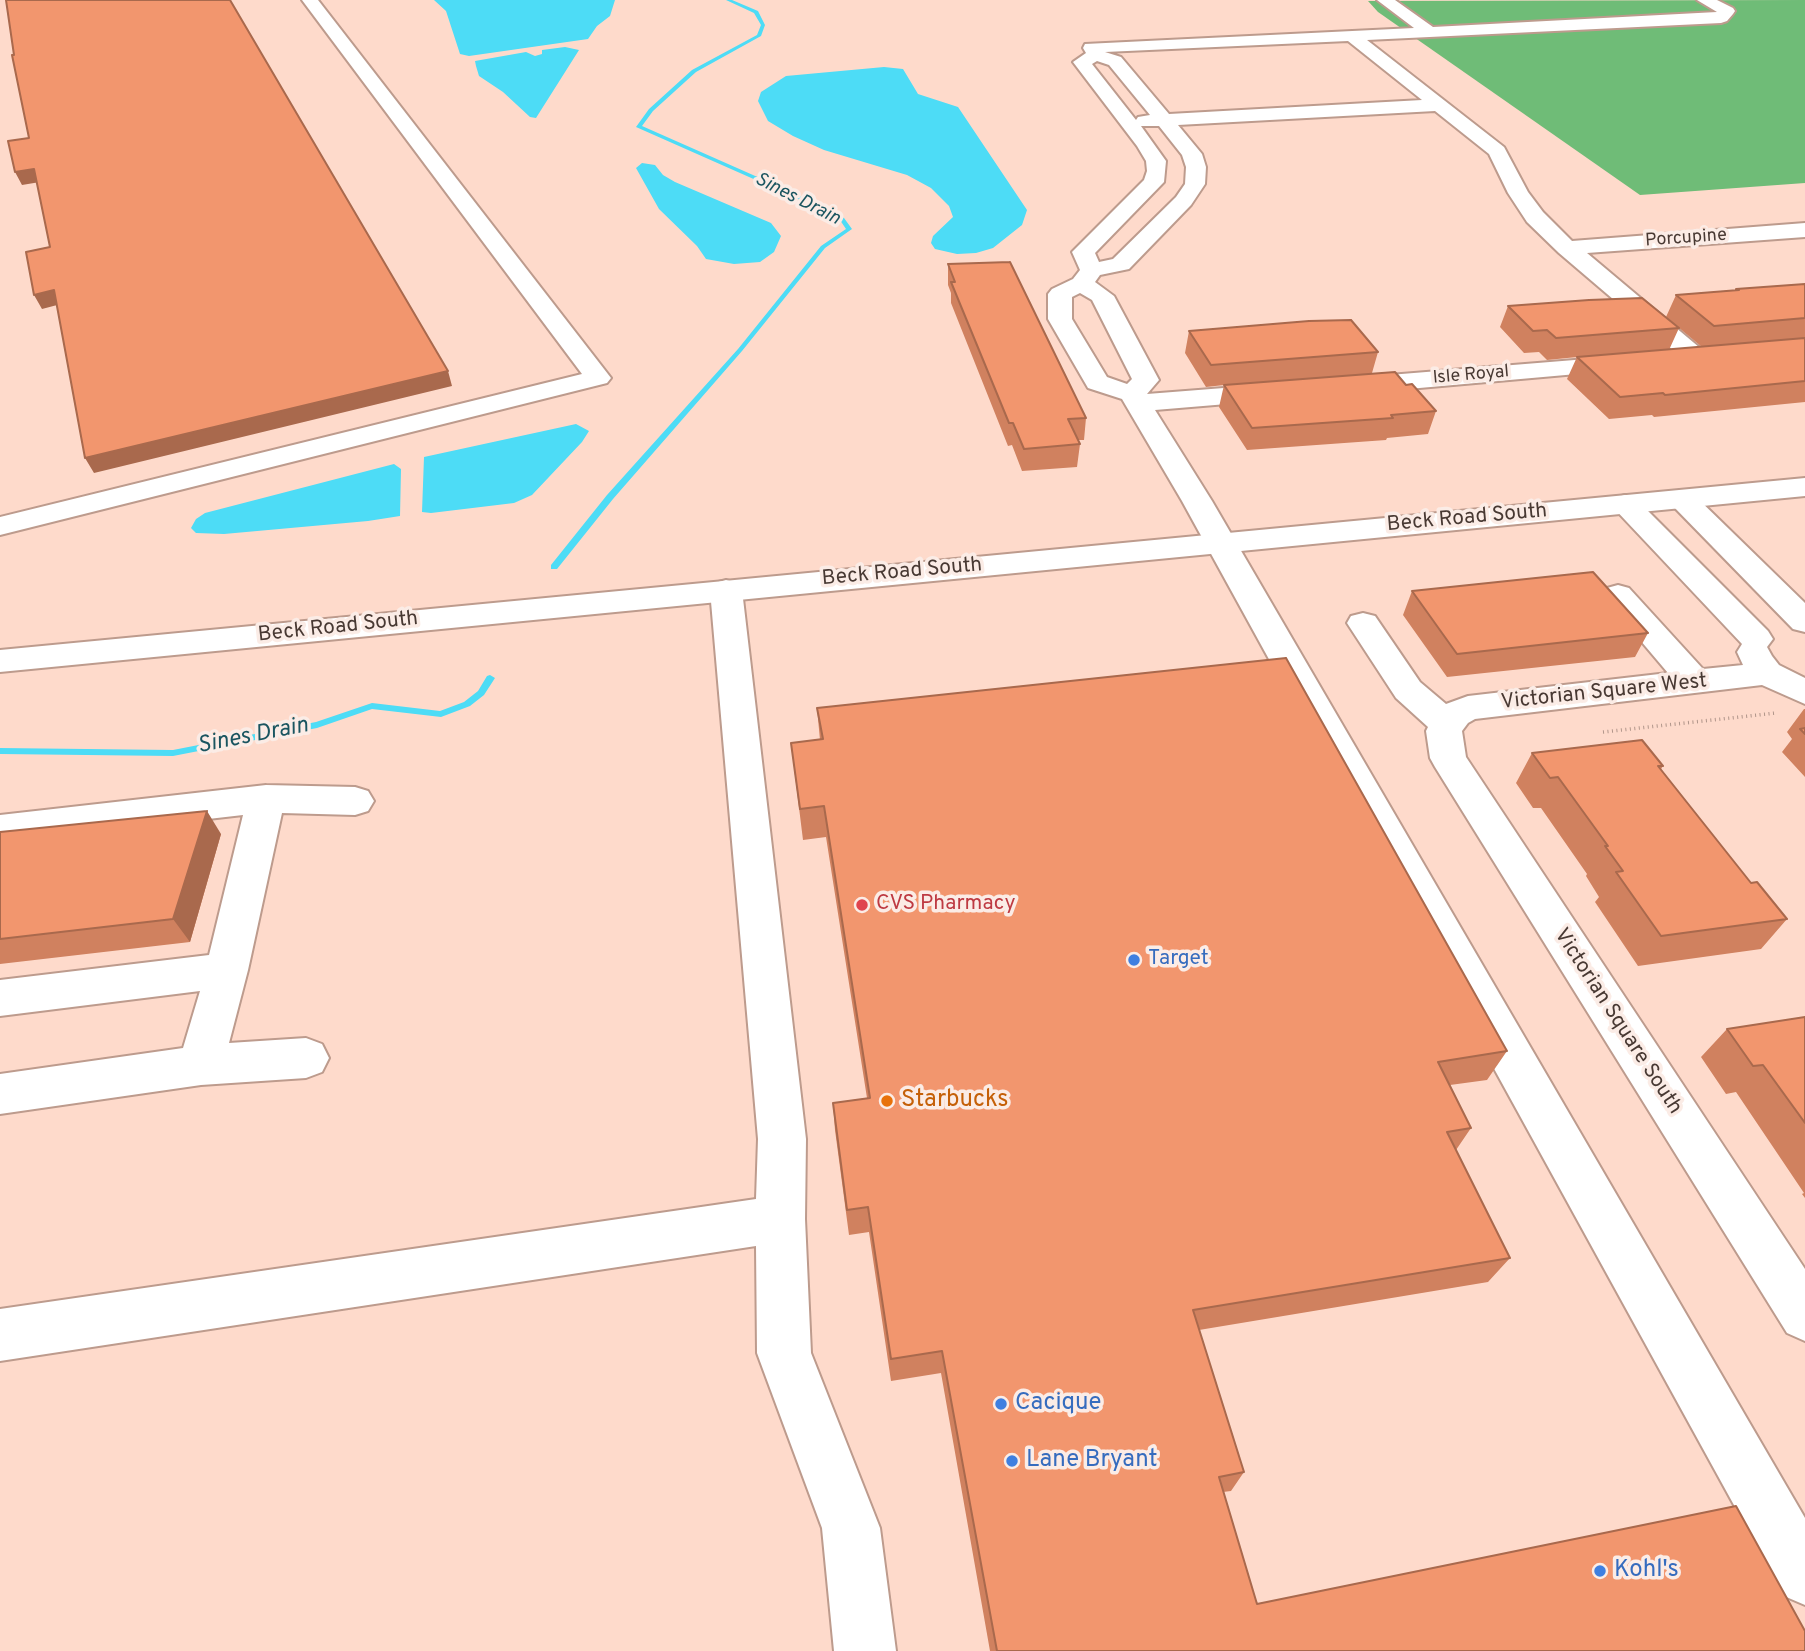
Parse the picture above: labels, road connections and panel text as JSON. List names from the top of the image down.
{
  "streets": {
    "street": [
      "Porcupine",
      "Isle Royal",
      "Beck Road South",
      "Victorian Square West",
      "Victorian Square South"
    ]
  },
  "crossings": [
    ["Victorian Square West", "Victorian Square South"]
  ],
  "water": ["Sines Drain"],
  "places": [
    "CVS Pharmacy",
    "Target",
    "Starbucks",
    "Cacique",
    "Lane Bryant",
    "Kohl's"
  ]
}
